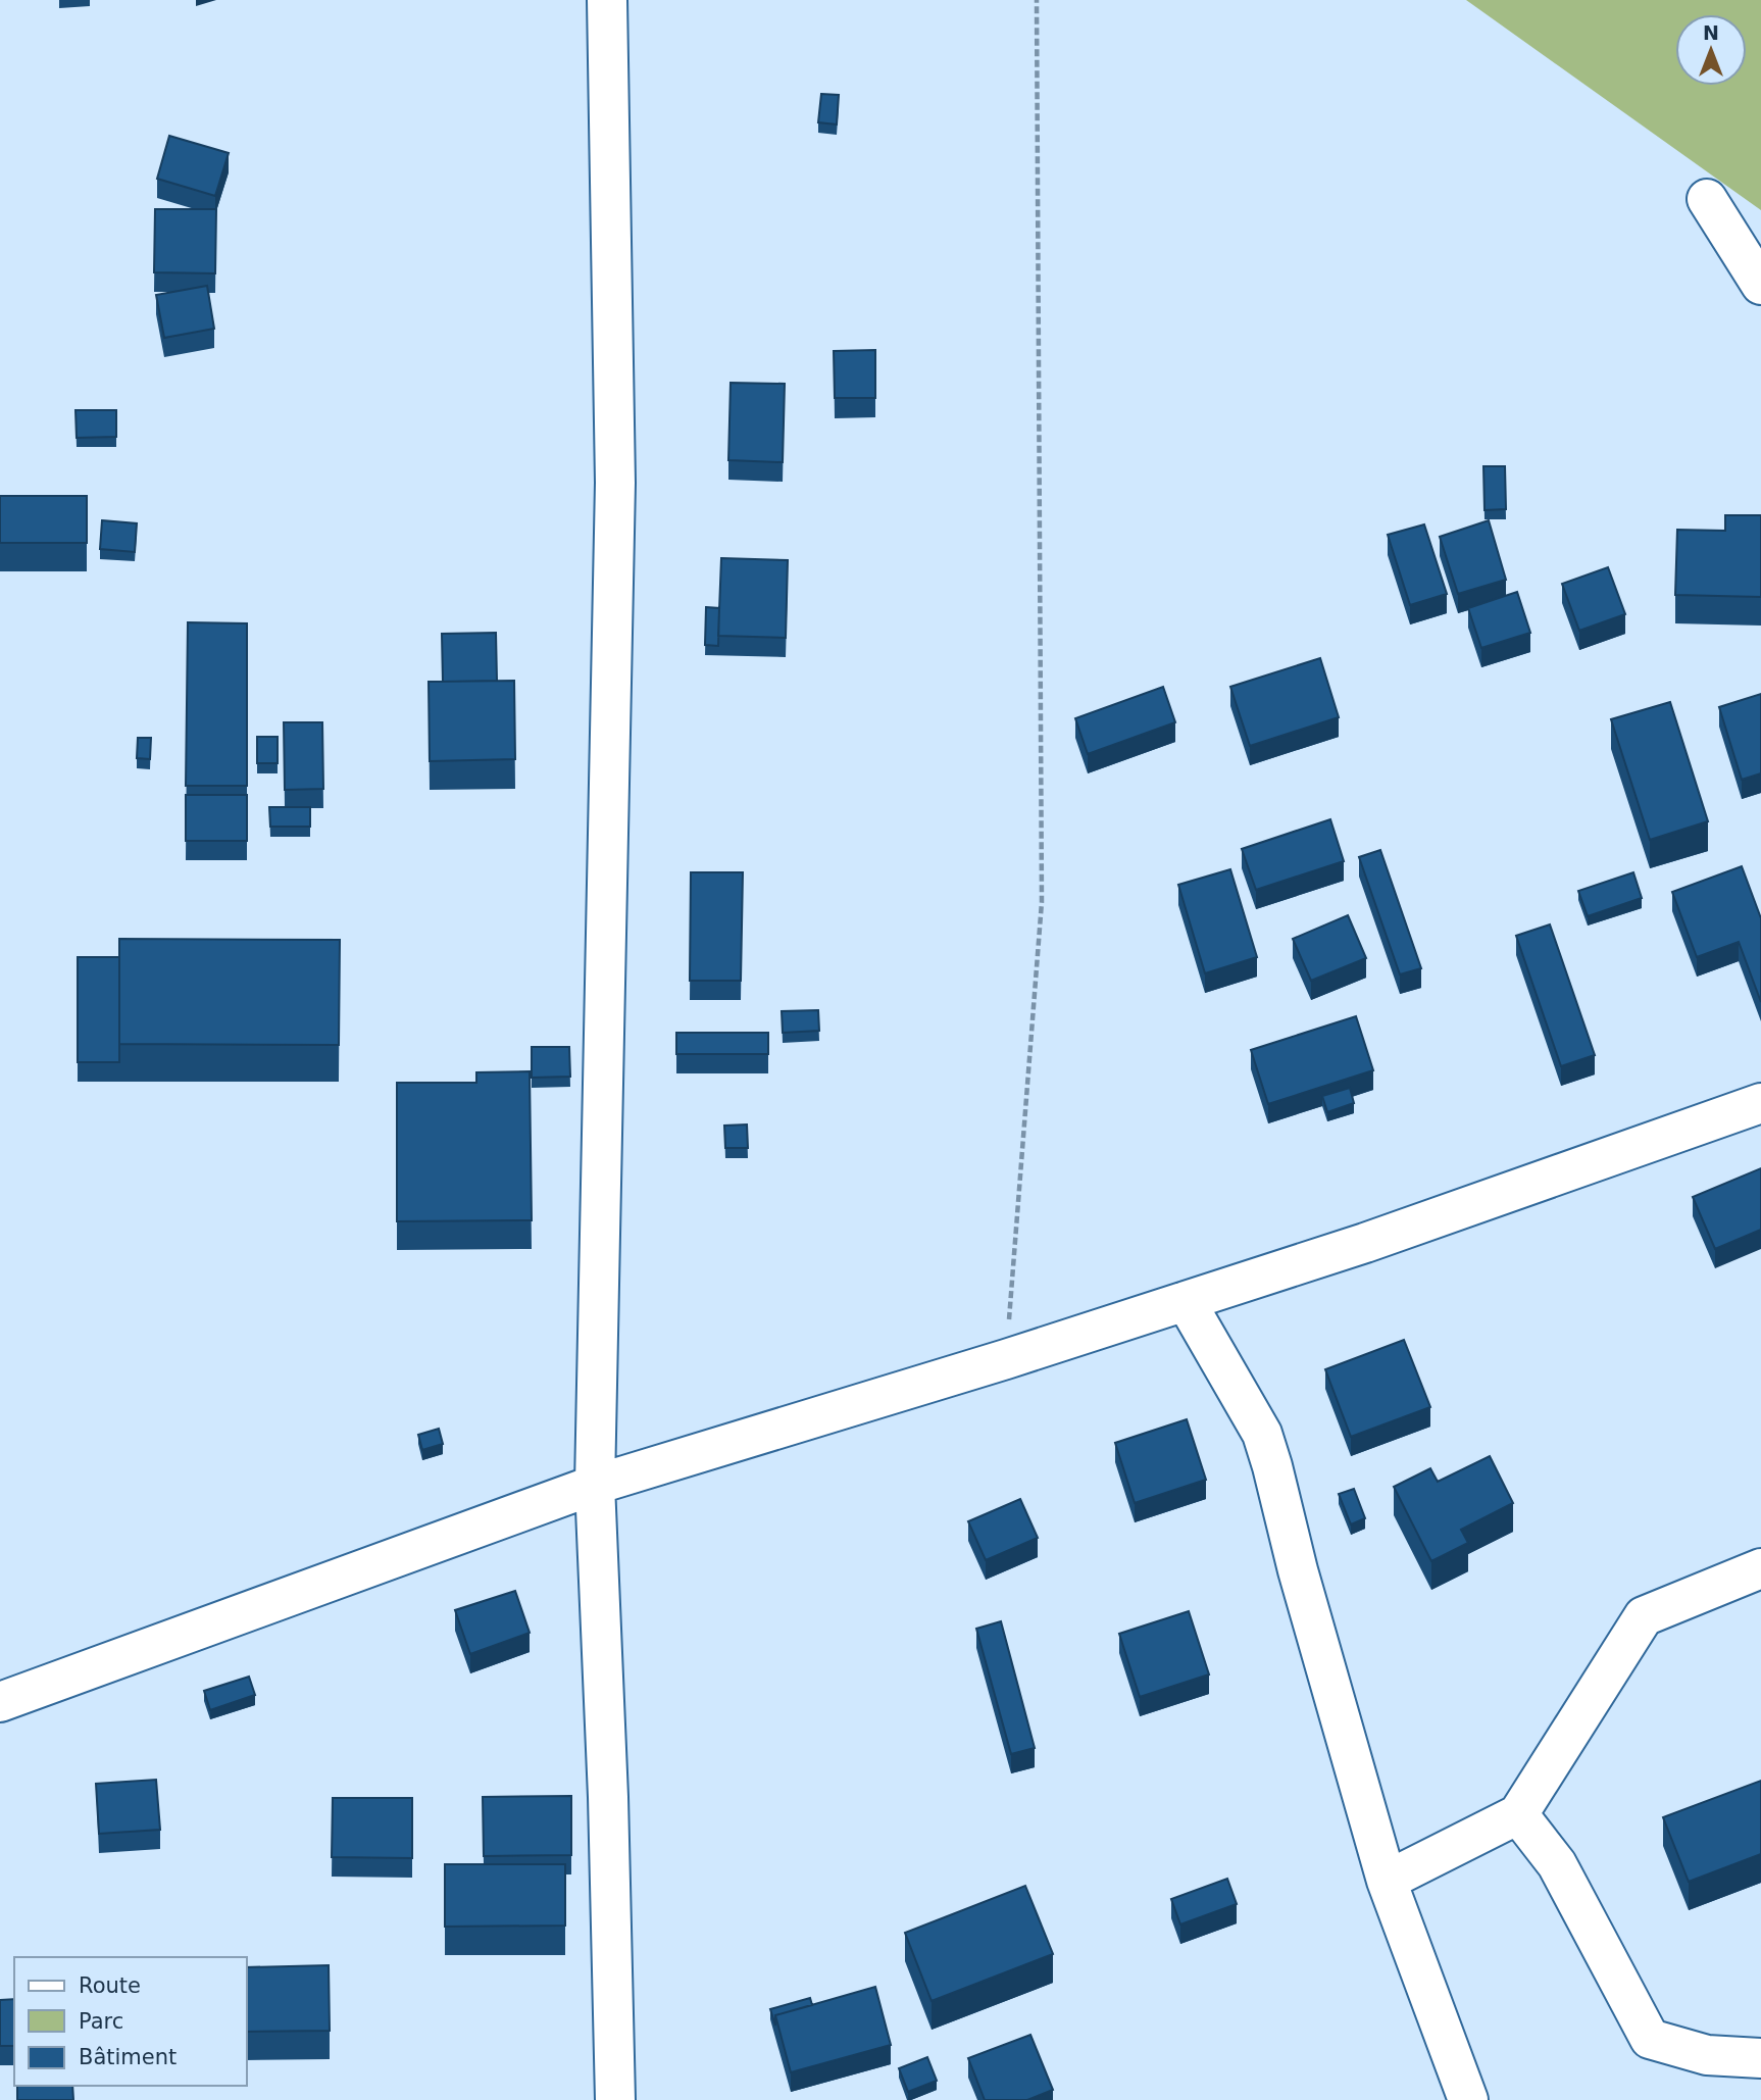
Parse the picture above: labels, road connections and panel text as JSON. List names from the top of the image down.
{
  "legend": ["Route", "Parc", "Bâtiment"],
  "north": "top"
}
